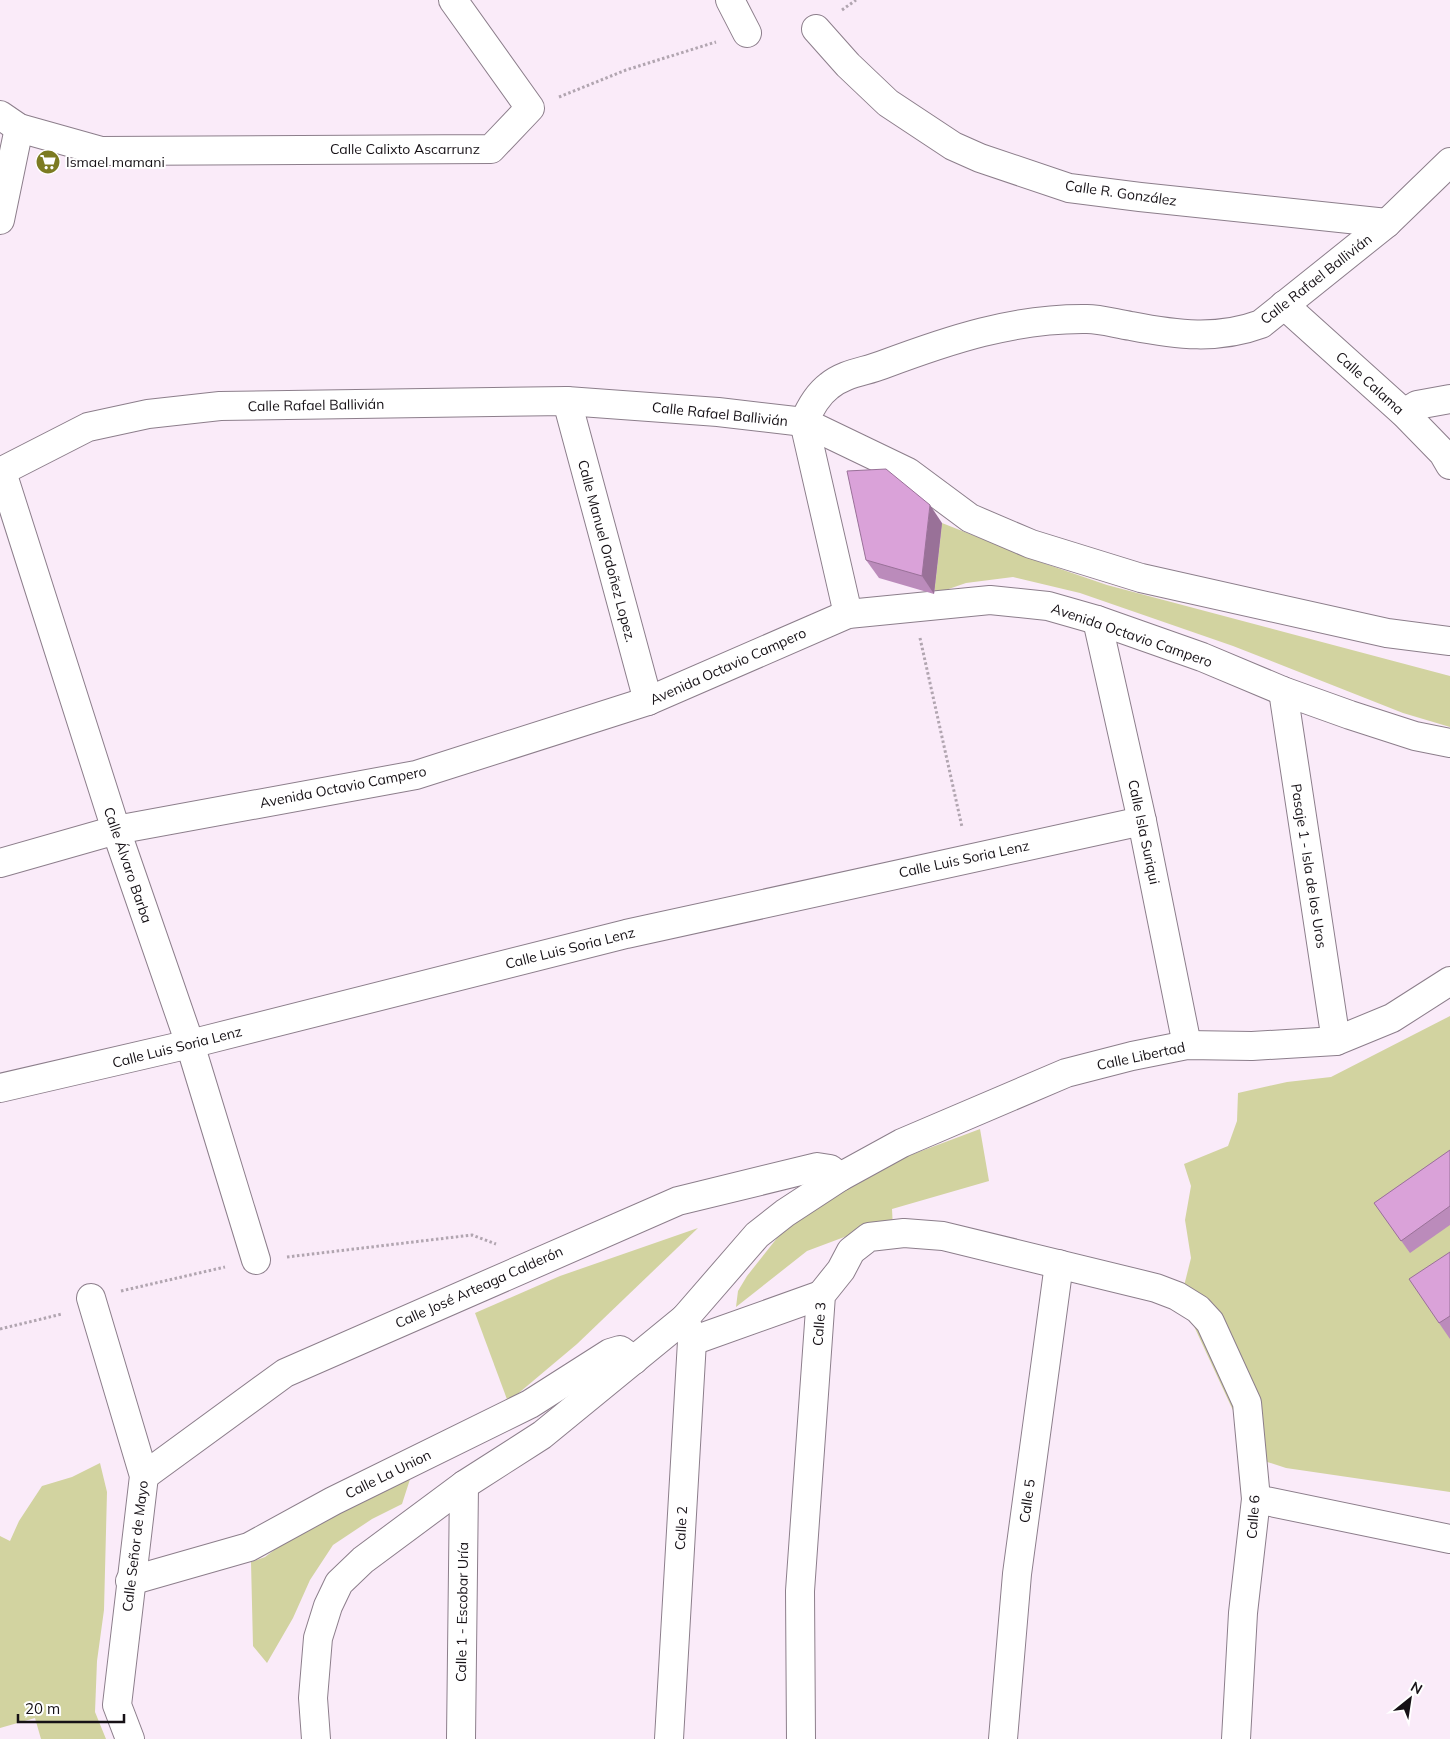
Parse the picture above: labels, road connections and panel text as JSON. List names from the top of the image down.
{
  "streets": {
    "street": [
      "Calle Calixto Ascarrunz",
      "Calle R. González",
      "Calle Rafael Ballivián",
      "Calle Calama",
      "Calle Manuel Ordoñez Lopez.",
      "Avenida Octavio Campero",
      "Calle Isla Suriqui",
      "Calle Luis Soria Lenz",
      "Calle Álvaro Barba",
      "Pasaje 1 - Isla de los Uros",
      "Calle Libertad",
      "Calle José Arteaga Calderón",
      "Calle 3",
      "Calle La Union",
      "Calle 5",
      "Calle 6",
      "Calle 2",
      "Calle Señor de Mayo",
      "Calle 1 - Escobar Uría"
    ]
  },
  "crossings": [
    ["Calle R. González", "Calle Rafael Ballivián"],
    ["Calle Rafael Ballivián", "Calle Calama"],
    ["Calle Rafael Ballivián", "Calle Manuel Ordoñez Lopez."],
    ["Calle Rafael Ballivián", "Calle Álvaro Barba"],
    ["Calle Manuel Ordoñez Lopez.", "Avenida Octavio Campero"],
    ["Avenida Octavio Campero", "Calle Isla Suriqui"],
    ["Avenida Octavio Campero", "Calle Álvaro Barba"],
    ["Avenida Octavio Campero", "Pasaje 1 - Isla de los Uros"],
    ["Calle Isla Suriqui", "Calle Luis Soria Lenz"],
    ["Calle Isla Suriqui", "Calle Libertad"],
    ["Calle Luis Soria Lenz", "Calle Álvaro Barba"],
    ["Pasaje 1 - Isla de los Uros", "Calle Libertad"],
    ["Calle Libertad", "Calle José Arteaga Calderón"],
    ["Calle José Arteaga Calderón", "Calle Señor de Mayo"],
    ["Calle 3", "Calle 5"],
    ["Calle 3", "Calle 6"],
    ["Calle La Union", "Calle Señor de Mayo"]
  ],
  "places": {
    "supermarket": ["Ismael mamani"]
  },
  "scale_bar": "20 m",
  "north": "top right"
}
